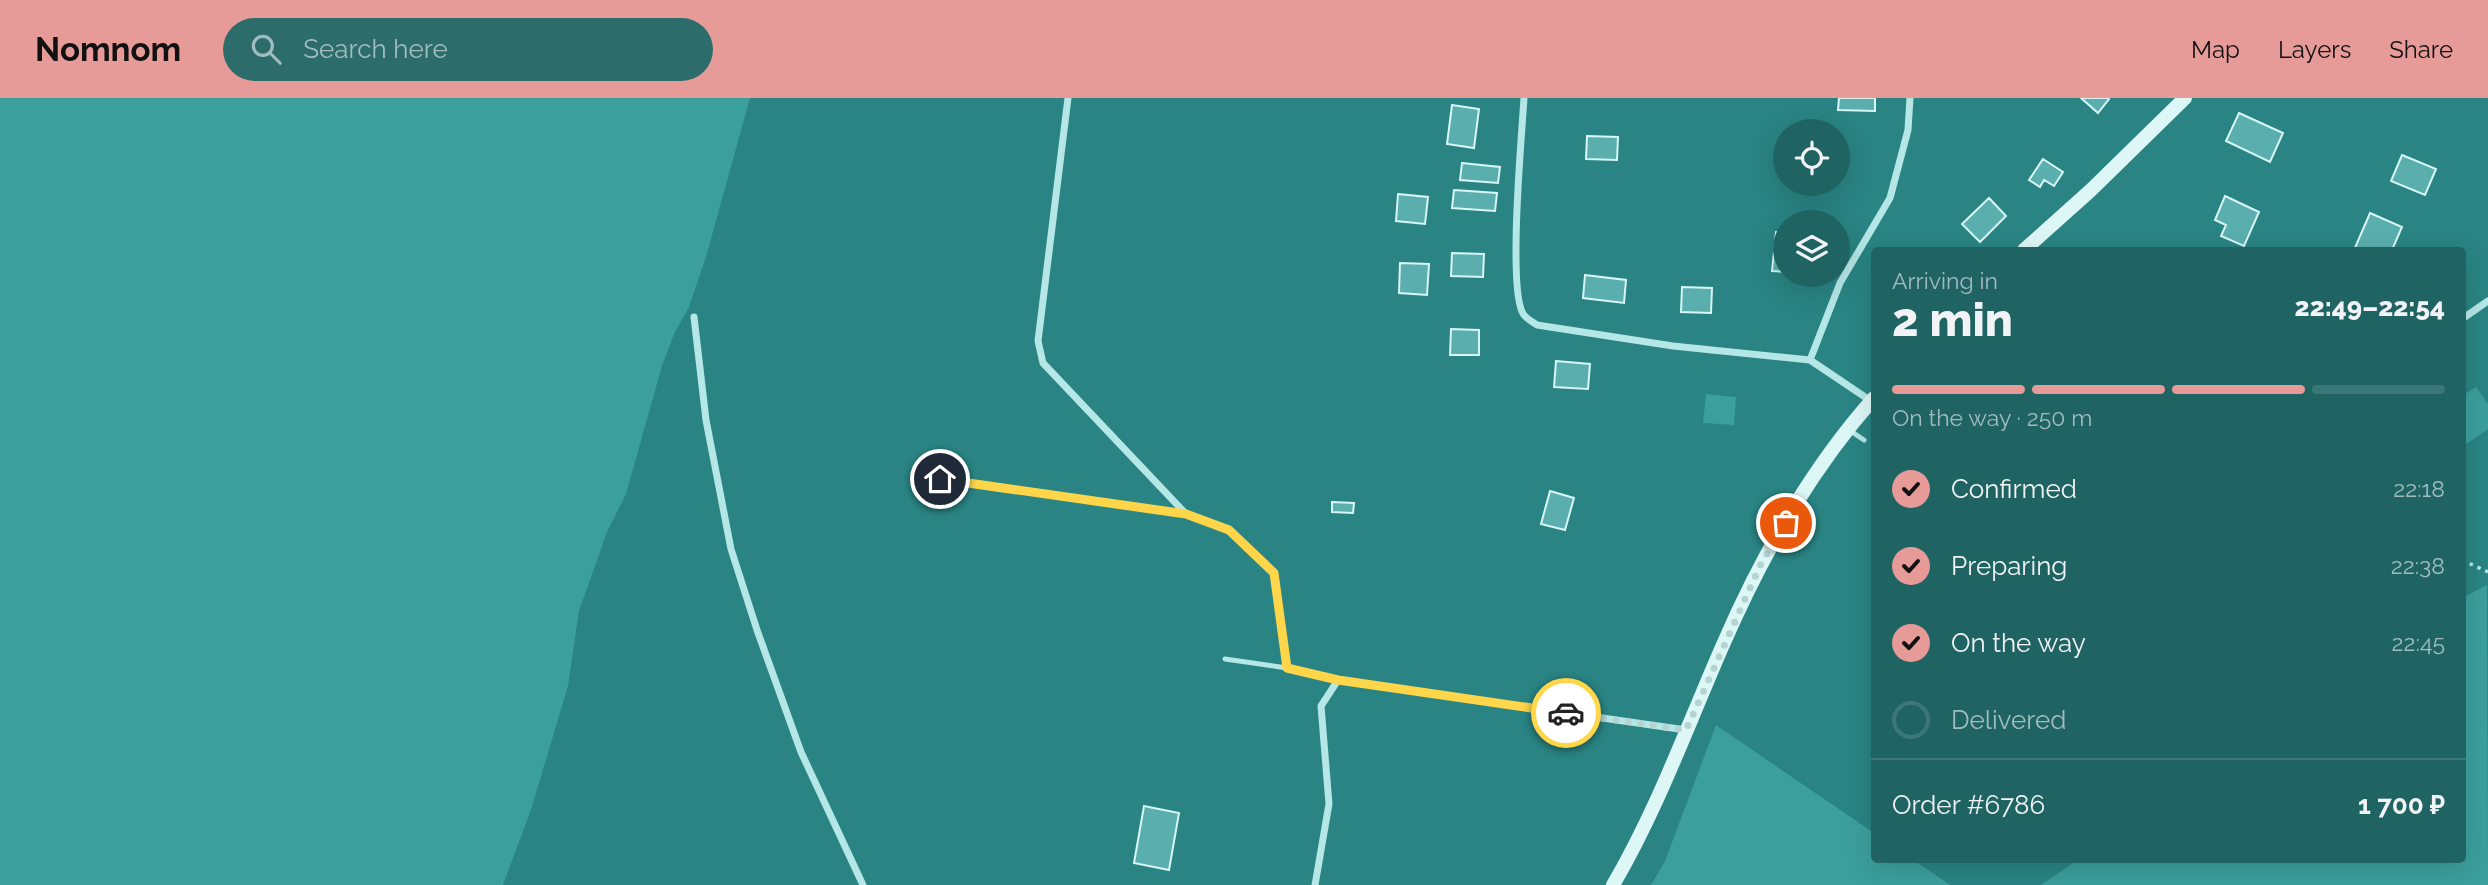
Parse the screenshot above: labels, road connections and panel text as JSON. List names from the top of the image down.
{
  "page": {
    "header": "Nomnom",
    "search": "Search here",
    "nav": ["Map", "Layers", "Share"],
    "heading": ["2 min", "Arriving in", "22:49–22:54"],
    "panel": ["Order #6786", "1 700 ₽"],
    "bar": "On the way · 250 m",
    "list": [
      ["Confirmed", "22:18"],
      ["Preparing", "22:38"],
      ["On the way", "22:45"],
      "Delivered"
    ]
  }
}
